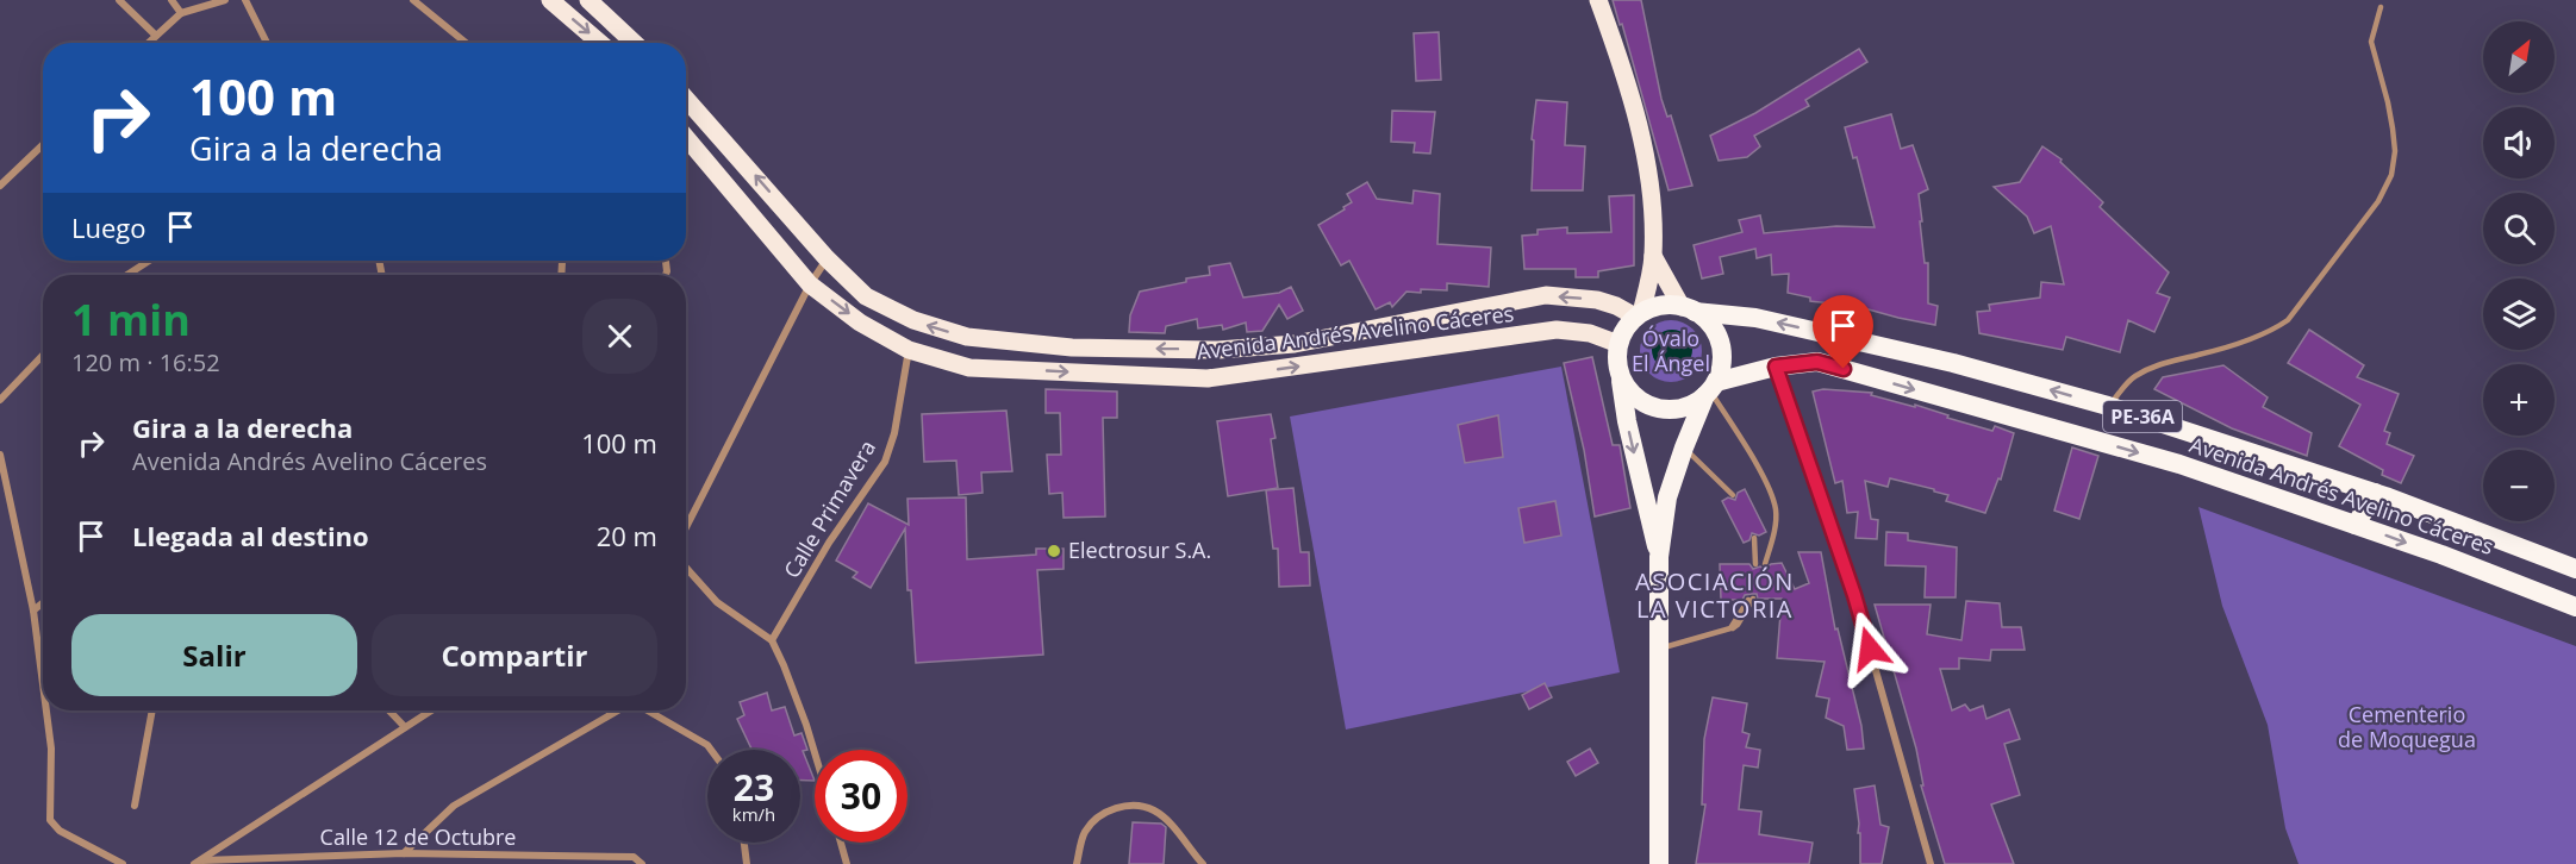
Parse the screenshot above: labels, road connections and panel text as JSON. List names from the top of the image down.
{
  "streets": {
    "highway": ["Avenida Andrés Avelino Cáceres", "PE-36A"],
    "street": ["Calle Primavera", "Calle 12 de Octubre"]
  },
  "crossings": [
    ["Avenida Andrés Avelino Cáceres", "Calle Primavera"]
  ],
  "districts": ["ASOCIACIÓN LA VICTORIA"],
  "parks": ["Óvalo El Ángel", "Cementerio de Moquegua"],
  "places": ["Electrosur S.A."],
  "north": "top right",
  "page": {
    "map_buttons": ["+", "−"],
    "turn": ["100 m", "Gira a la derecha"],
    "then": "Luego",
    "heading": ["1 min", "120 m · 16:52"],
    "list": [
      {
        "name": "Gira a la derecha",
        "note": "Avenida Andrés Avelino Cáceres",
        "value": "100 m"
      },
      {
        "name": "Llegada al destino",
        "value": "20 m"
      }
    ],
    "buttons": ["Salir", "Compartir"],
    "speed": "23 km/h",
    "limit": "30"
  }
}
